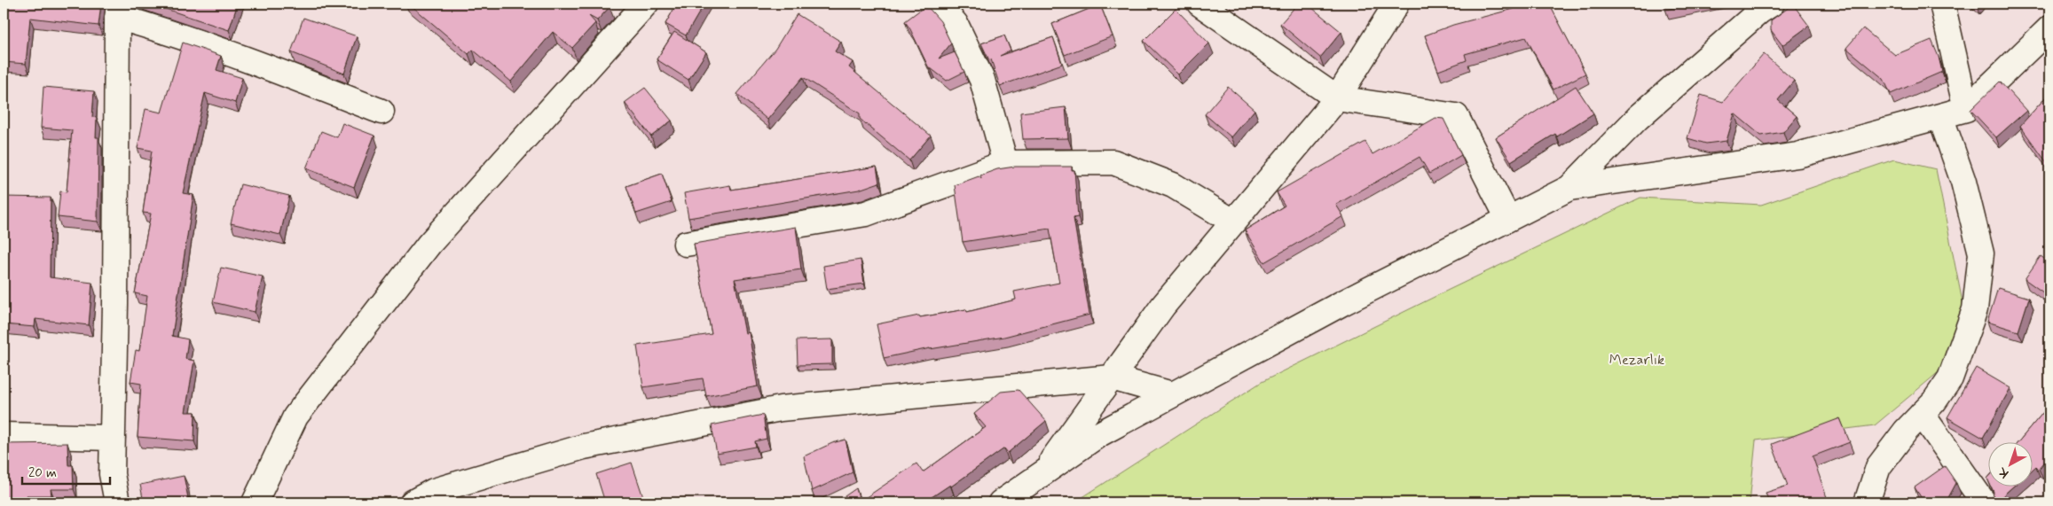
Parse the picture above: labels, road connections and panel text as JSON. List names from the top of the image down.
{
  "parks": ["Mezarlık"],
  "scale_bar": "20 m",
  "north": "bottom left"
}
